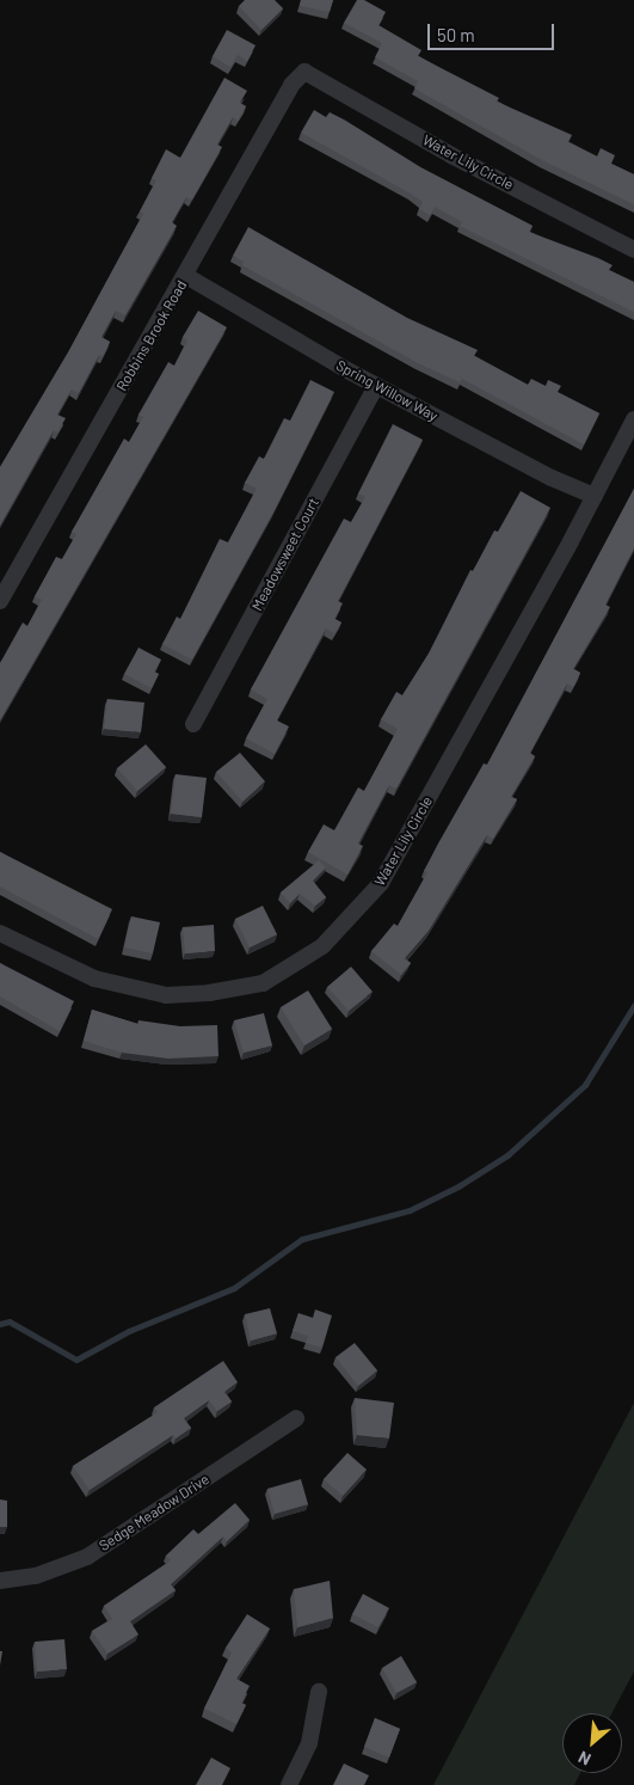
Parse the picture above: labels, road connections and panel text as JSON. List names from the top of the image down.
{
  "streets": {
    "street": [
      "Water Lily Circle",
      "Robbins Brook Road",
      "Spring Willow Way",
      "Meadowsweet Court",
      "Sedge Meadow Drive"
    ]
  },
  "crossings": [
    ["Water Lily Circle", "Robbins Brook Road"],
    ["Water Lily Circle", "Spring Willow Way"],
    ["Robbins Brook Road", "Spring Willow Way"],
    ["Spring Willow Way", "Meadowsweet Court"]
  ],
  "scale_bar": "50 m",
  "north": "bottom left"
}
